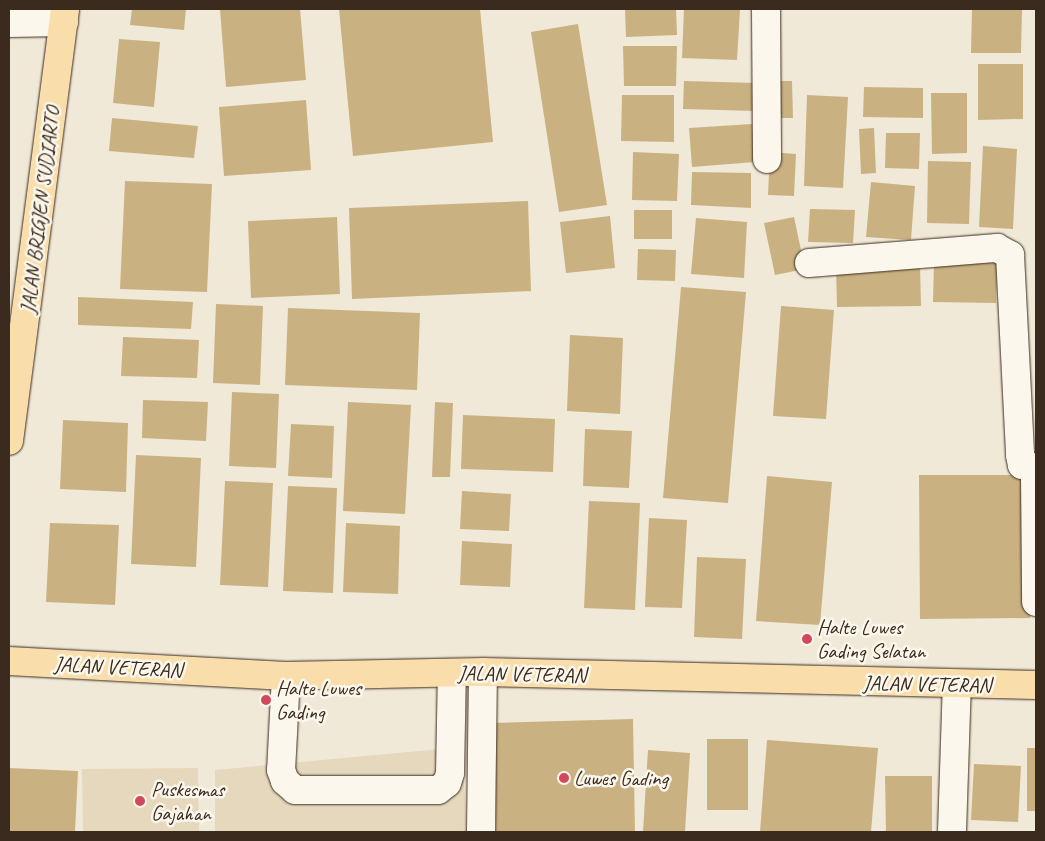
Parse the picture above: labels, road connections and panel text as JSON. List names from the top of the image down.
{
  "streets": {
    "main road": ["JALAN BRIGJEN SUDIARTO", "JALAN VETERAN"]
  },
  "places": [
    "Halte Luwes Gading Selatan",
    "Halte Luwes Gading",
    "Luwes Gading",
    "Puskesmas Gajahan"
  ]
}
